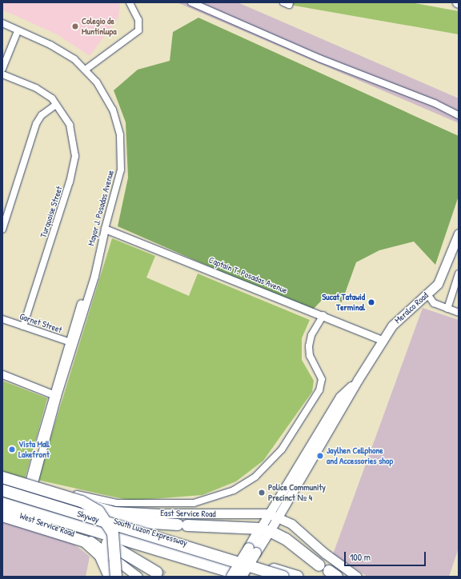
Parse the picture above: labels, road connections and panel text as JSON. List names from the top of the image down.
{
  "streets": {
    "highway": ["Skyway", "South Luzon Expressway"],
    "main road": ["Meralco Road", "East Service Road", "West Service Road"],
    "street": [
      "Mayor J. Posadas Avenue",
      "Turquoise Street",
      "Captain T. Posadas Avenue",
      "Garnet Street"
    ]
  },
  "crossings": [
    ["Mayor J. Posadas Avenue", "Captain T. Posadas Avenue"],
    ["Mayor J. Posadas Avenue", "Garnet Street"],
    ["Mayor J. Posadas Avenue", "East Service Road"],
    ["Turquoise Street", "Garnet Street"],
    ["Captain T. Posadas Avenue", "Meralco Road"],
    ["Meralco Road", "East Service Road"]
  ],
  "places": [
    "Colegio de Muntinlupa",
    "Sucat Tatawid Terminal",
    "Vista Mall Lakefront",
    "Jaylhen Cellphone and Accessories shop",
    "Police Community Precinct № 4"
  ],
  "scale_bar": "100 m"
}
